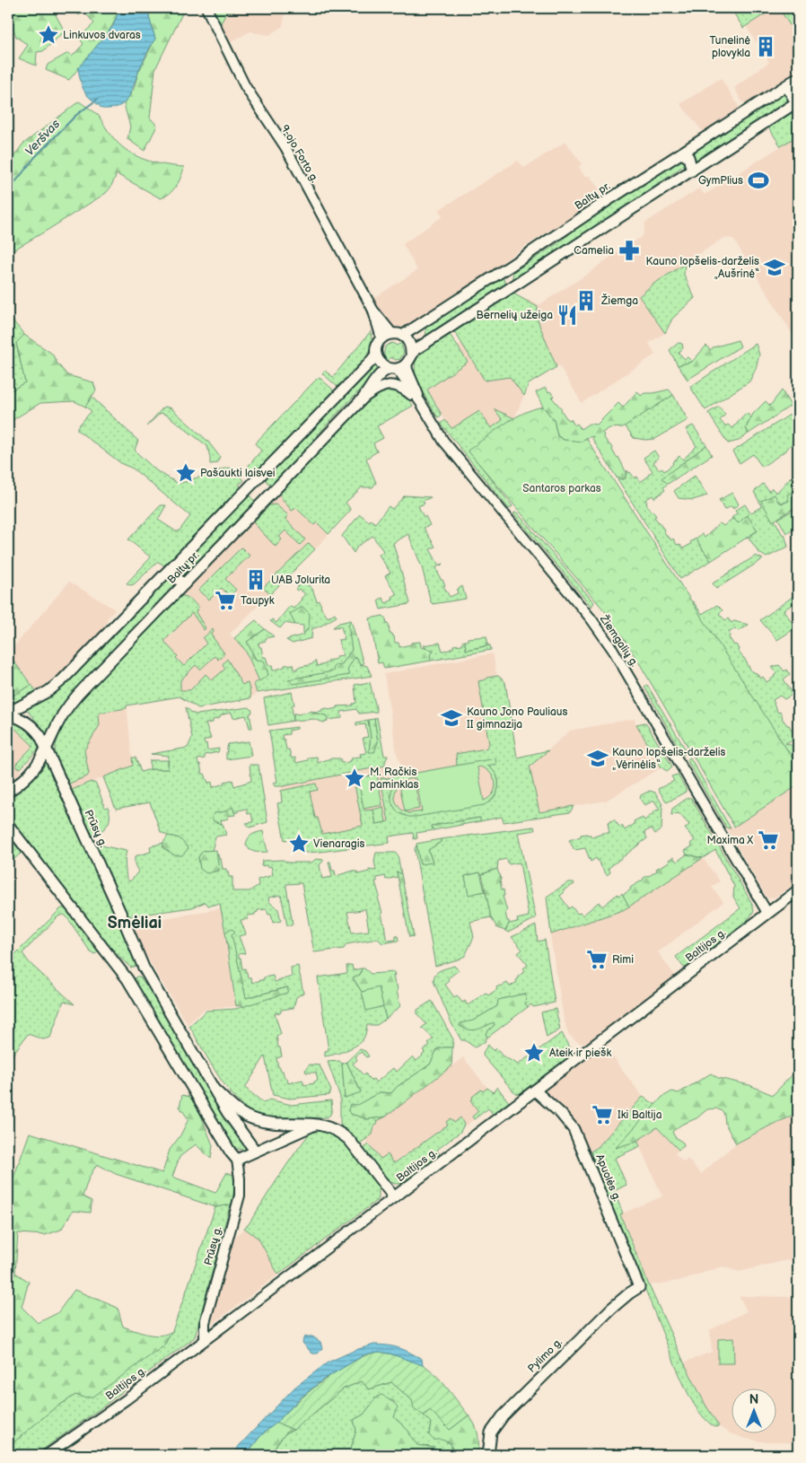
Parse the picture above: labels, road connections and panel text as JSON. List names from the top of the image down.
{
  "streets": {
    "main road": [
      "Baltų pr.",
      "Prūsų g.",
      "Baltijos g.",
      "Apuolės g.",
      "Pylimo g."
    ],
    "street": ["9-ojo Forto g.", "Žiemgalių g."]
  },
  "crossings": [
    ["9-ojo Forto g.", "Baltų pr."],
    ["9-ojo Forto g.", "Žiemgalių g."],
    ["Baltų pr.", "Žiemgalių g."],
    ["Baltų pr.", "Prūsų g."],
    ["Žiemgalių g.", "Baltijos g."],
    ["Prūsų g.", "Baltijos g."],
    ["Baltijos g.", "Apuolės g."],
    ["Apuolės g.", "Pylimo g."]
  ],
  "districts": ["Smėliai"],
  "water": ["Veršvas"],
  "parks": ["Santaros parkas"],
  "places": {
    "place": [
      "Linkuvos dvaras",
      "Pašaukti laisvei",
      "M. Račkis paminklas",
      "Vienaragis",
      "Ateik ir piešk"
    ],
    "building": ["Tunelinė plovykla", "Žiemga", "UAB Jolurita"],
    "sports": ["GymPlius"],
    "pharmacy": ["Camelia"],
    "school or university": ["Kauno lopšelis-darželis „Aušrinė“", "Kauno Jono Pauliaus II gimnazija", "Kauno lopšelis-darželis „Vėrinėlis“"],
    "restaurant": ["Bernelių užeiga"],
    "supermarket": [
      "Taupyk",
      "Maxima X",
      "Rimi",
      "Iki Baltija"
    ]
  },
  "north": "top"
}
